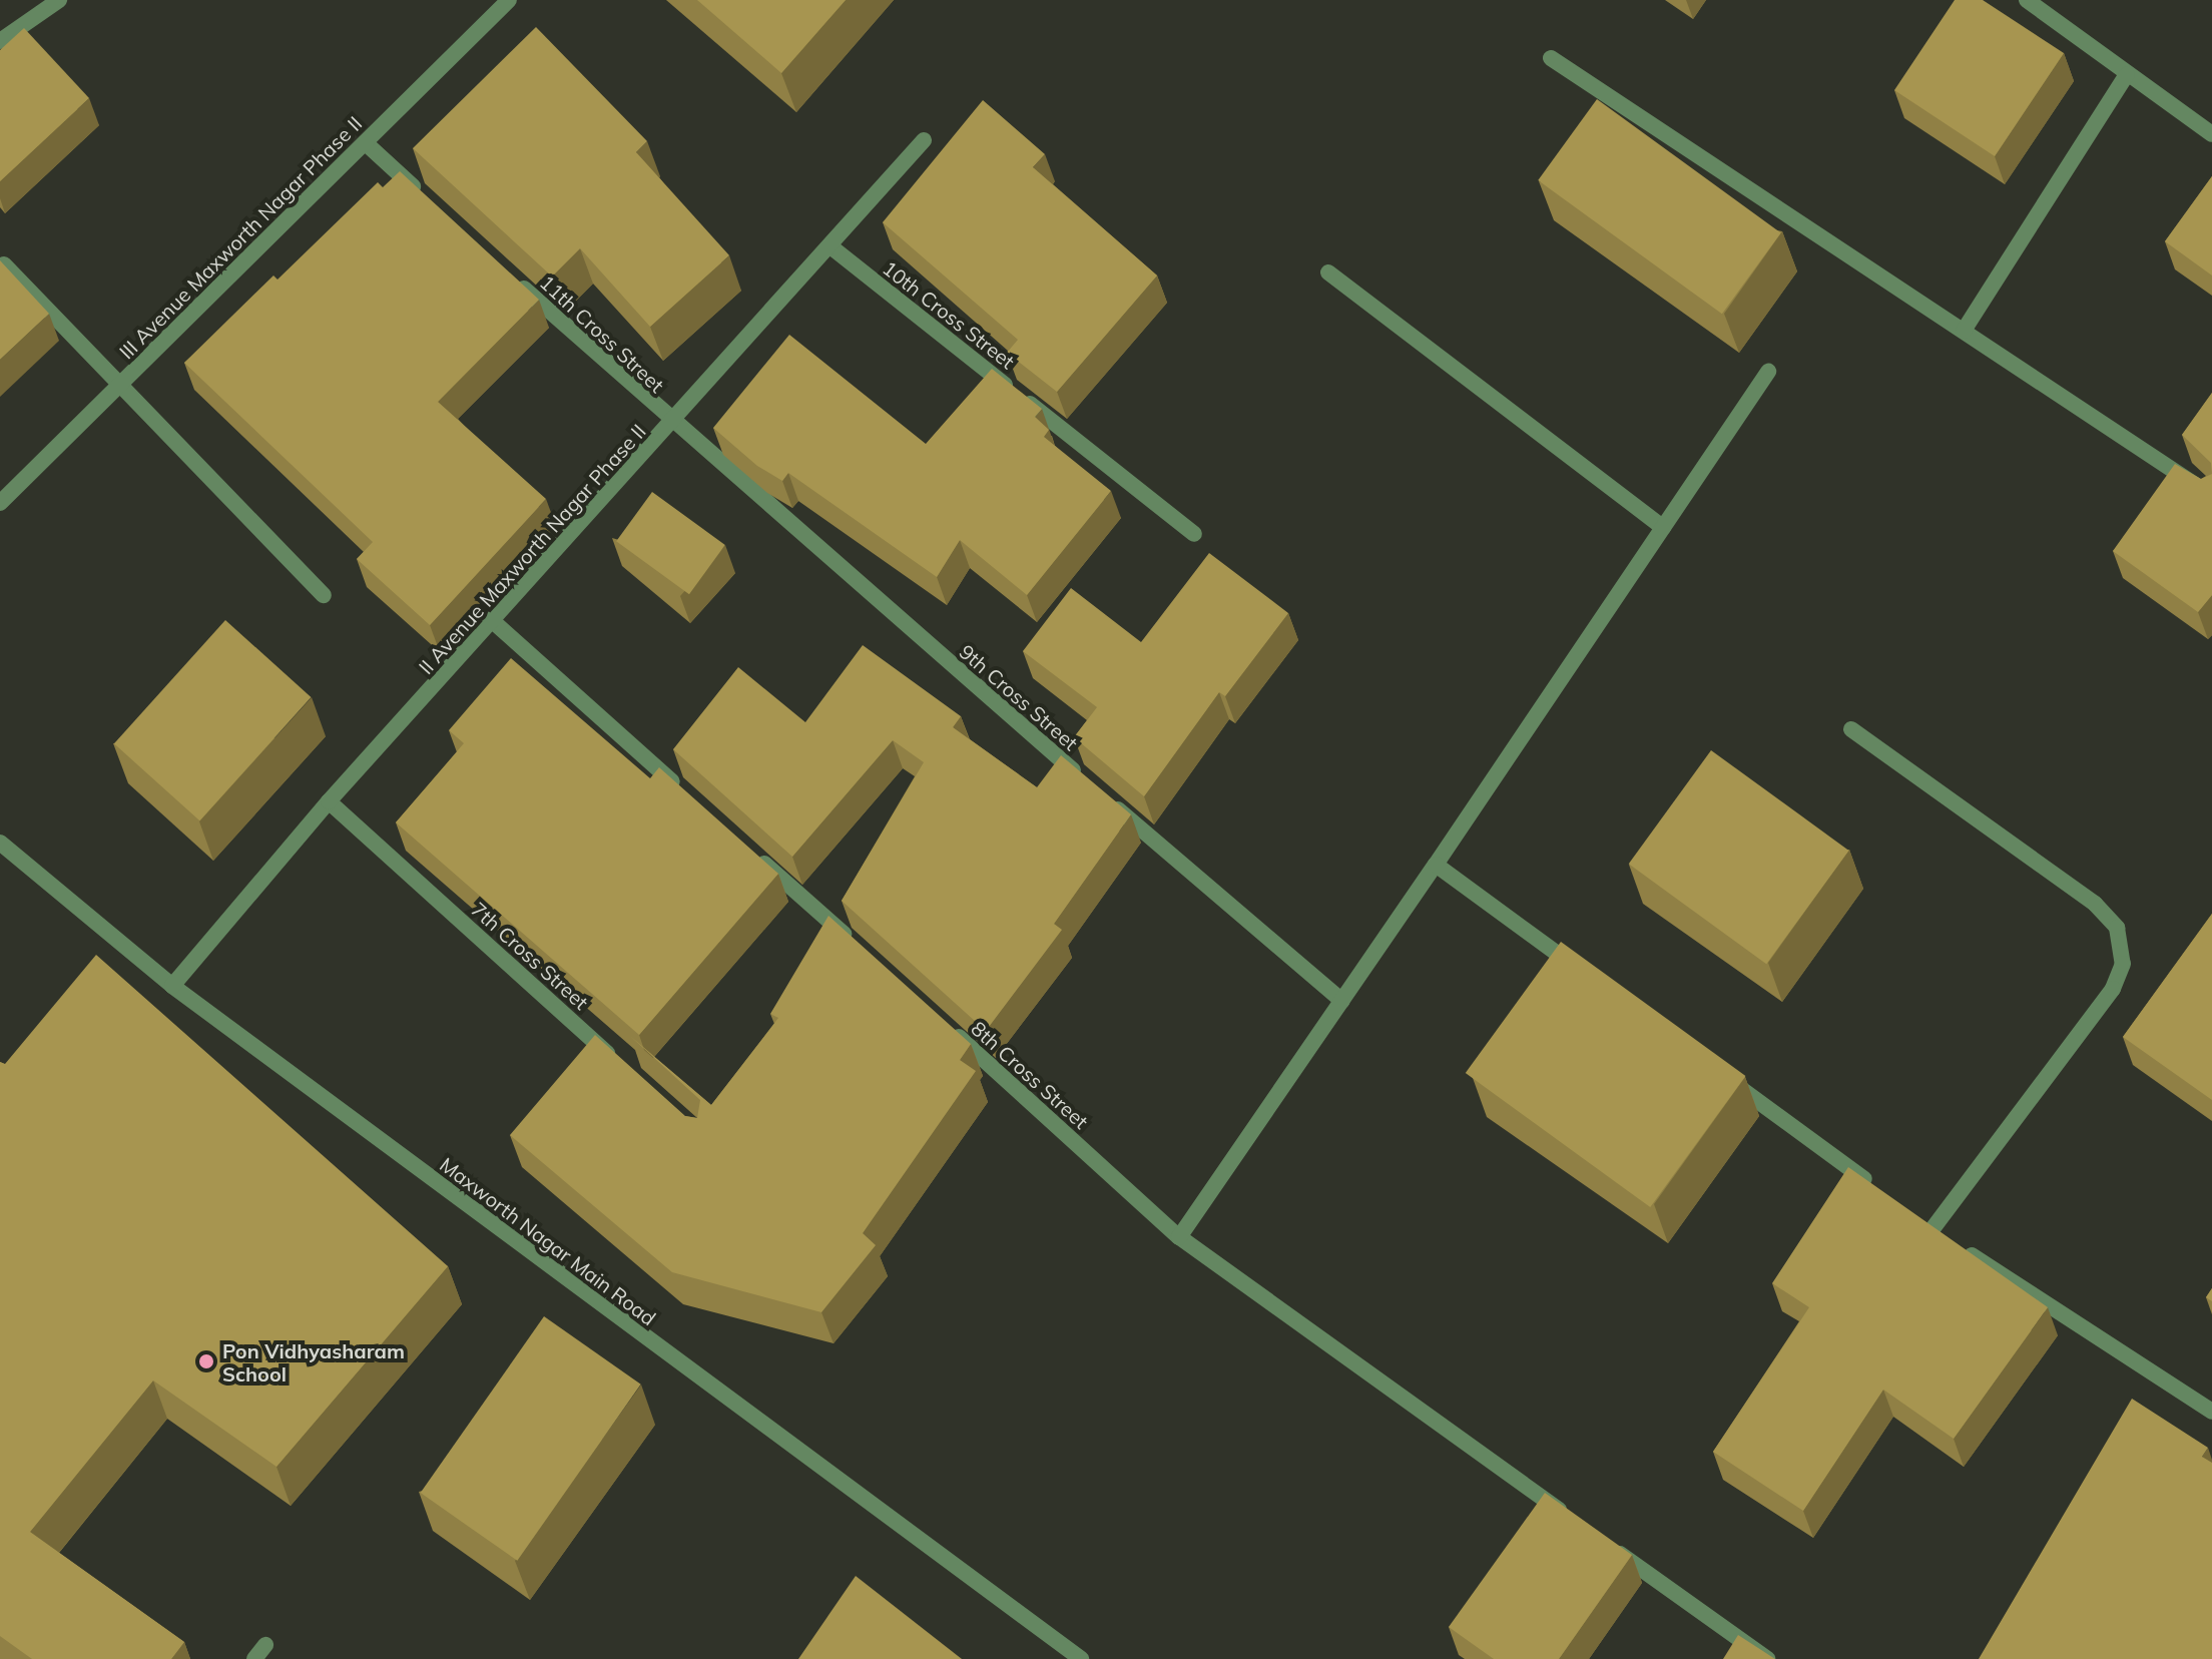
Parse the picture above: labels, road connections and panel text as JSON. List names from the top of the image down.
{
  "streets": {
    "street": [
      "III Avenue Maxworth Nagar Phase II",
      "10th Cross Street",
      "11th Cross Street",
      "II Avenue Maxworth Nagar Phase II",
      "9th Cross Street",
      "7th Cross Street",
      "8th Cross Street",
      "Maxworth Nagar Main Road"
    ]
  },
  "crossings": [
    ["10th Cross Street", "II Avenue Maxworth Nagar Phase II"],
    ["11th Cross Street", "II Avenue Maxworth Nagar Phase II"],
    ["11th Cross Street", "9th Cross Street"],
    ["II Avenue Maxworth Nagar Phase II", "9th Cross Street"],
    ["II Avenue Maxworth Nagar Phase II", "7th Cross Street"],
    ["II Avenue Maxworth Nagar Phase II", "Maxworth Nagar Main Road"]
  ],
  "places": ["Pon Vidhyasharam School"]
}
